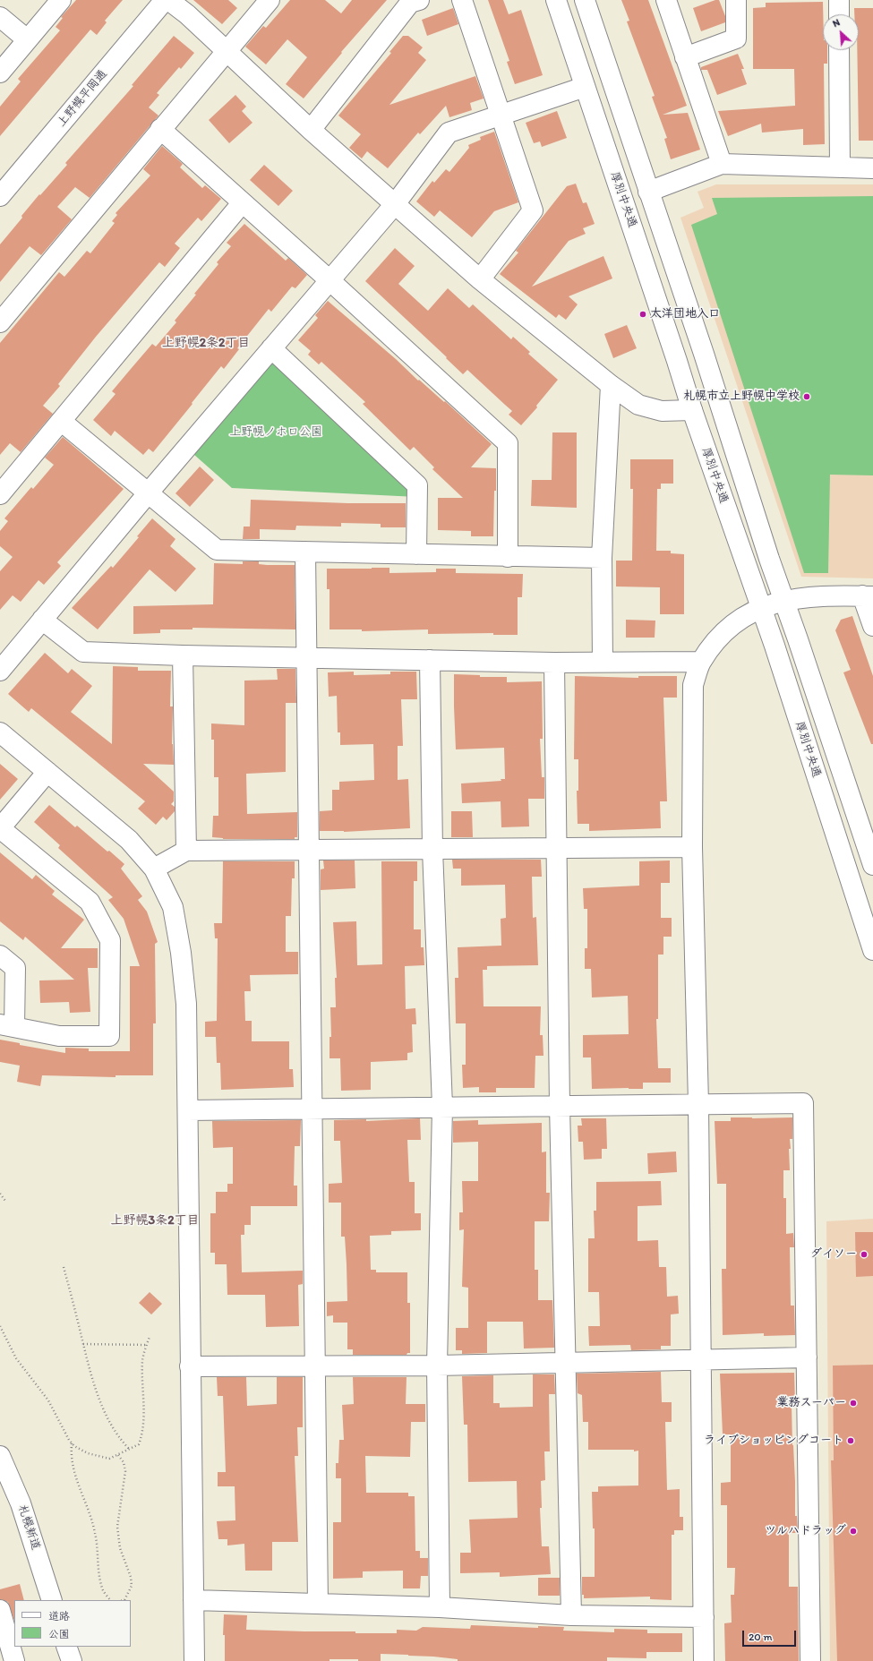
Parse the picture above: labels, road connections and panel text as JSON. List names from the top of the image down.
{
  "streets": {
    "main road": ["上野幌平岡通", "厚別中央通", "札幌新道"]
  },
  "districts": ["上野幌2条2丁目", "上野幌3条2丁目"],
  "parks": ["上野幌ノホロ公園"],
  "places": [
    "太洋団地入口",
    "札幌市立上野幌中学校",
    "ダイソー",
    "業務スーパー",
    "ライブショッピングコート",
    "ツルハドラッグ"
  ],
  "legend": ["道路", "公園"],
  "scale_bar": "20 m",
  "north": "top left"
}
